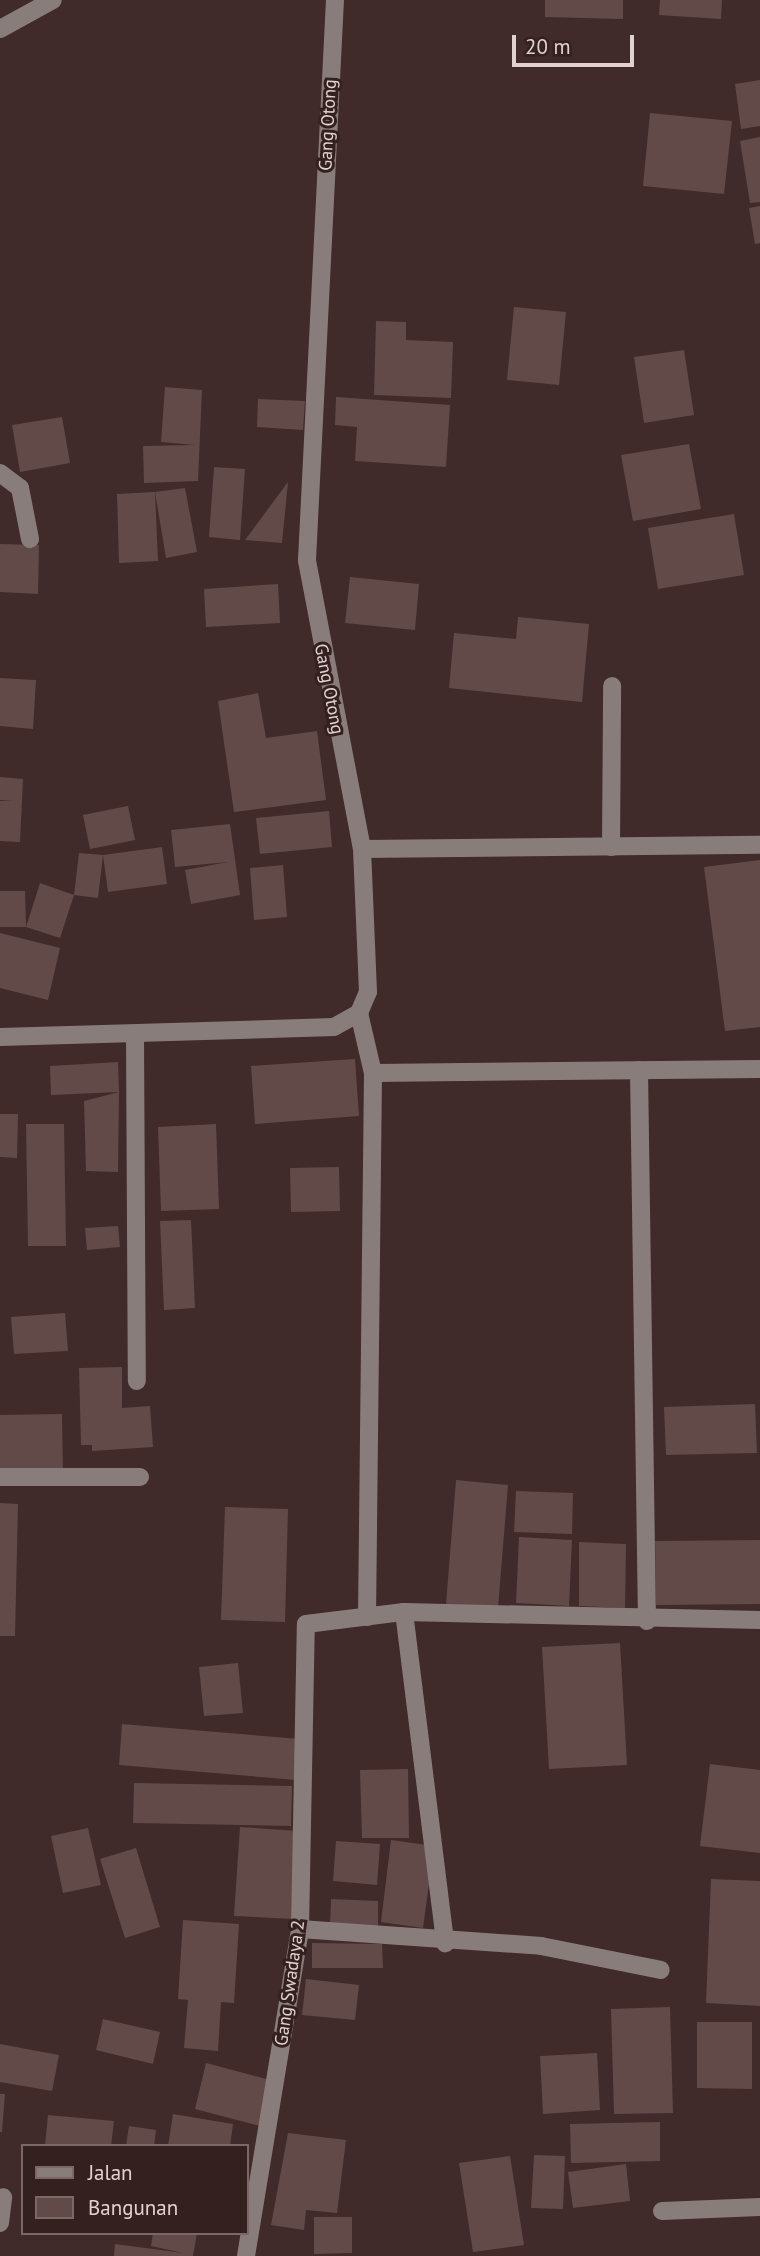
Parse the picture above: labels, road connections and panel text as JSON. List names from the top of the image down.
{
  "streets": {
    "street": ["Gang Otong", "Gang Swadaya 2"]
  },
  "legend": ["Jalan", "Bangunan"],
  "scale_bar": "20 m"
}
